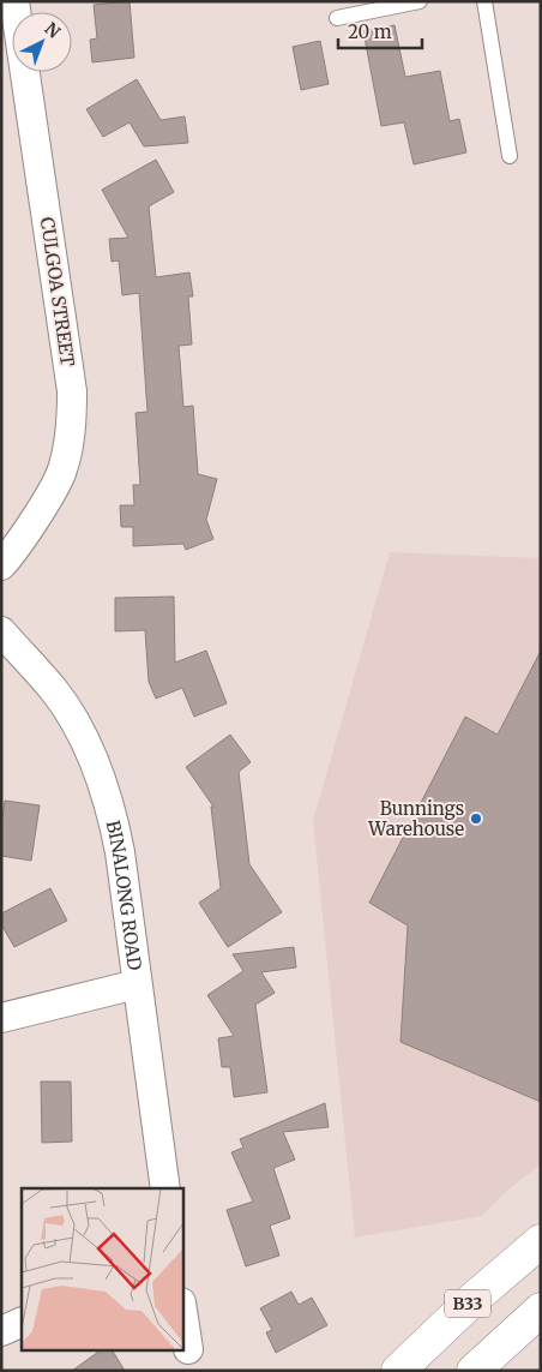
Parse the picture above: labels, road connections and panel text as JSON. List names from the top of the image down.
{
  "streets": {
    "main road": ["B33"],
    "street": ["CULGOA STREET", "BINALONG ROAD"]
  },
  "places": ["Bunnings Warehouse"],
  "scale_bar": "20 m",
  "north": "top right"
}
